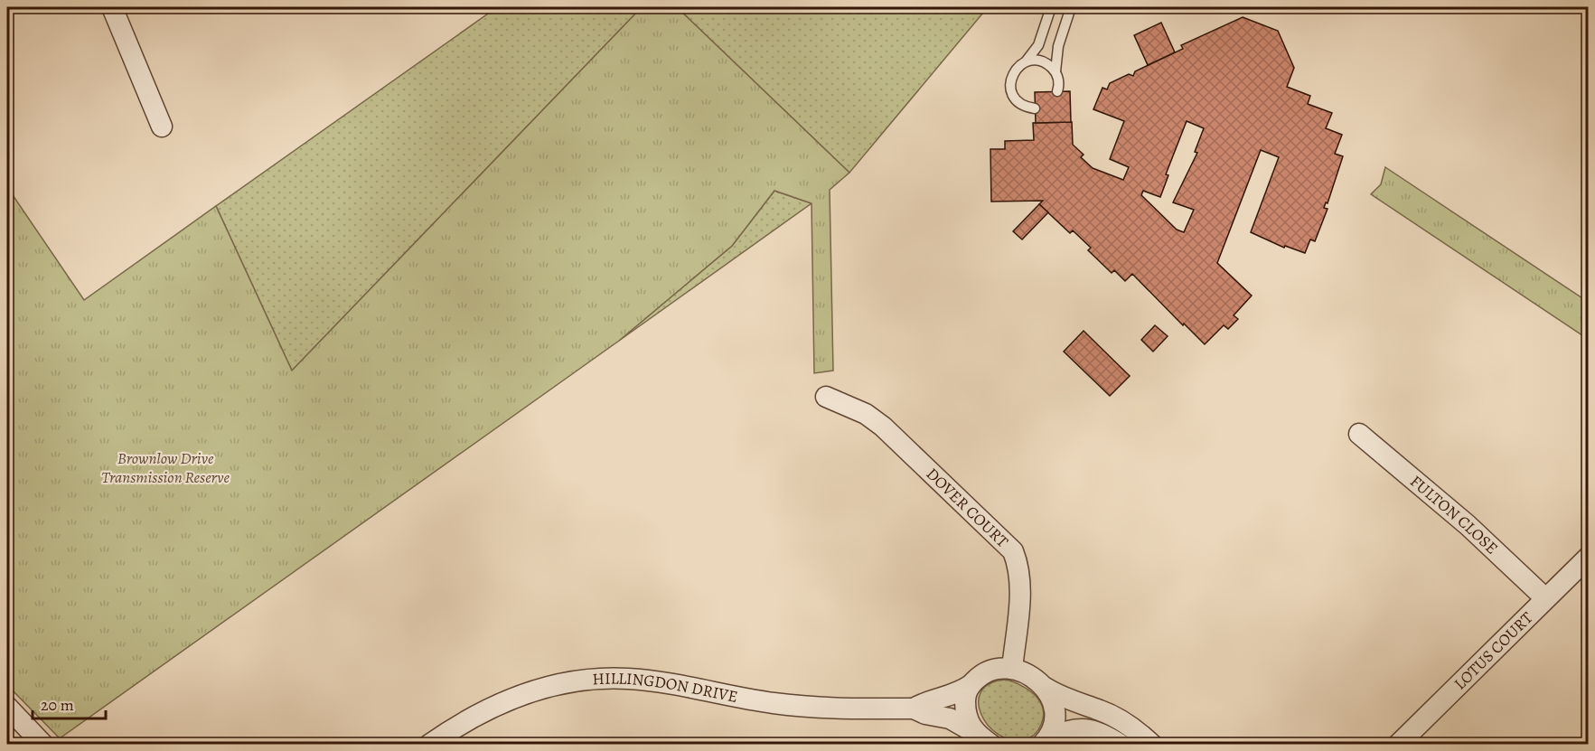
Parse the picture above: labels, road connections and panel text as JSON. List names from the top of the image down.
{
  "streets": {
    "street": [
      "DOVER COURT",
      "FULTON CLOSE",
      "LOTUS COURT",
      "HILLINGDON DRIVE"
    ]
  },
  "crossings": [
    ["DOVER COURT", "HILLINGDON DRIVE"],
    ["FULTON CLOSE", "LOTUS COURT"]
  ],
  "parks": ["Brownlow Drive Transmission Reserve"],
  "scale_bar": "20 m"
}
